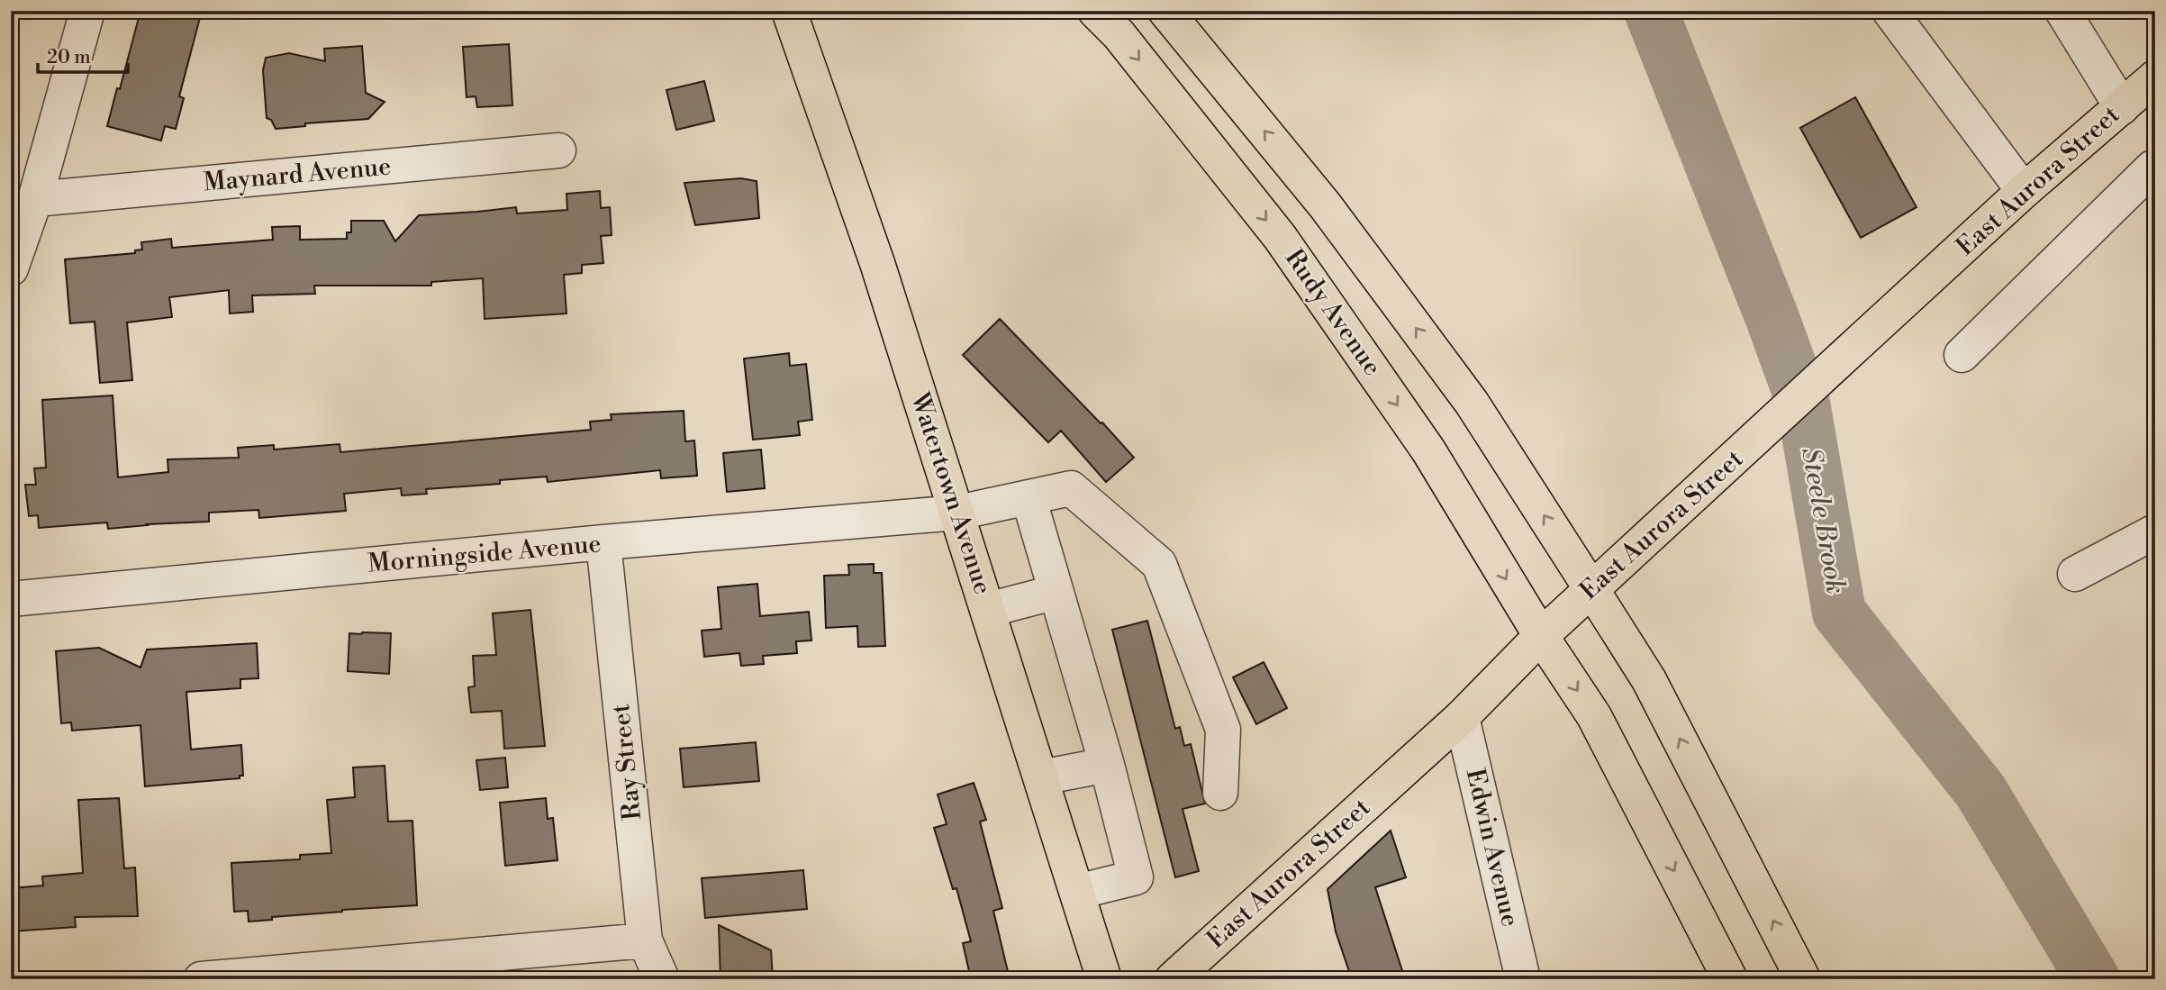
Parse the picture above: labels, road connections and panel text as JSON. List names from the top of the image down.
{
  "streets": {
    "main road": ["East Aurora Street", "Rudy Avenue", "Watertown Avenue"],
    "street": [
      "Maynard Avenue",
      "Morningside Avenue",
      "Ray Street",
      "Edwin Avenue"
    ]
  },
  "crossings": [
    ["East Aurora Street", "Rudy Avenue"],
    ["East Aurora Street", "Edwin Avenue"],
    ["Watertown Avenue", "Morningside Avenue"],
    ["Morningside Avenue", "Ray Street"]
  ],
  "water": ["Steele Brook"],
  "scale_bar": "20 m"
}
